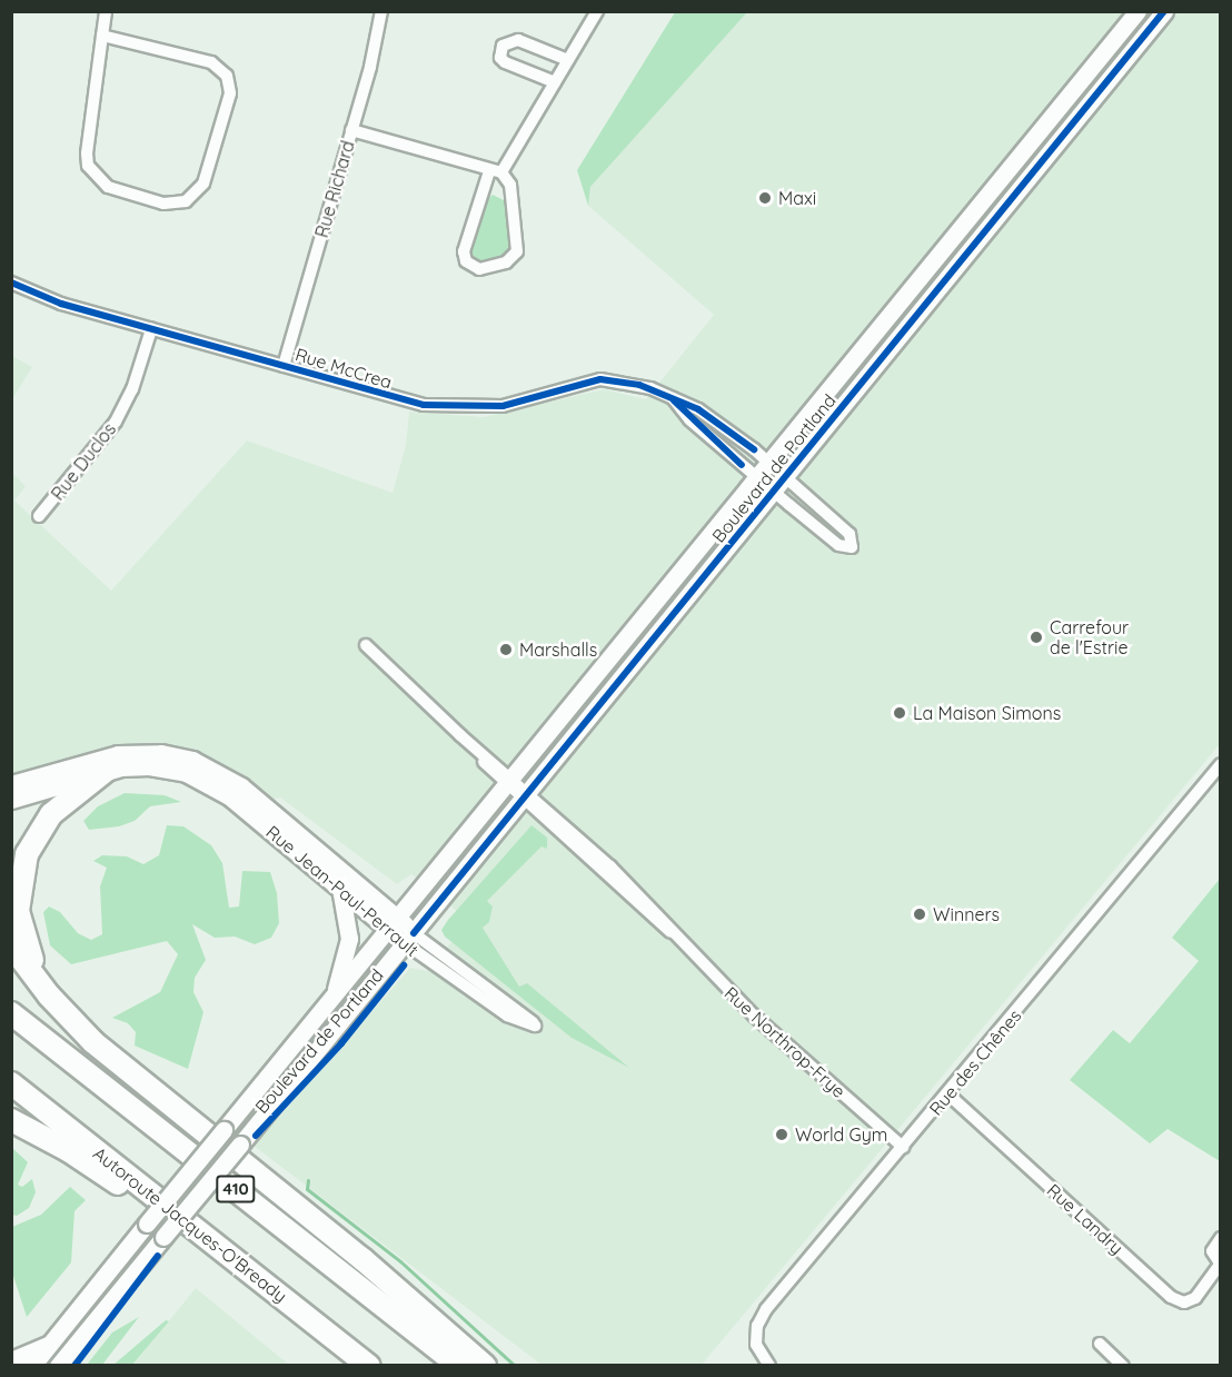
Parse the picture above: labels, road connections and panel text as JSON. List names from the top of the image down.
{
  "streets": {
    "highway": ["410", "Autoroute Jacques-O'Bready"],
    "main road": ["Boulevard de Portland", "Rue Jean-Paul-Perrault"],
    "street": [
      "Rue Richard",
      "Rue McCrea",
      "Rue Duclos",
      "Rue Northrop-Frye",
      "Rue des Chênes",
      "Rue Landry"
    ]
  },
  "crossings": [
    ["Rue Richard", "Rue McCrea"],
    ["Rue McCrea", "Rue Duclos"],
    ["Rue McCrea", "Boulevard de Portland"],
    ["Boulevard de Portland", "Rue Jean-Paul-Perrault"],
    ["Boulevard de Portland", "Rue Northrop-Frye"],
    ["Rue Northrop-Frye", "Rue des Chênes"],
    ["Rue des Chênes", "Rue Landry"]
  ],
  "places": [
    "Maxi",
    "Carrefour de l'Estrie",
    "Marshalls",
    "La Maison Simons",
    "Winners",
    "World Gym"
  ]
}
